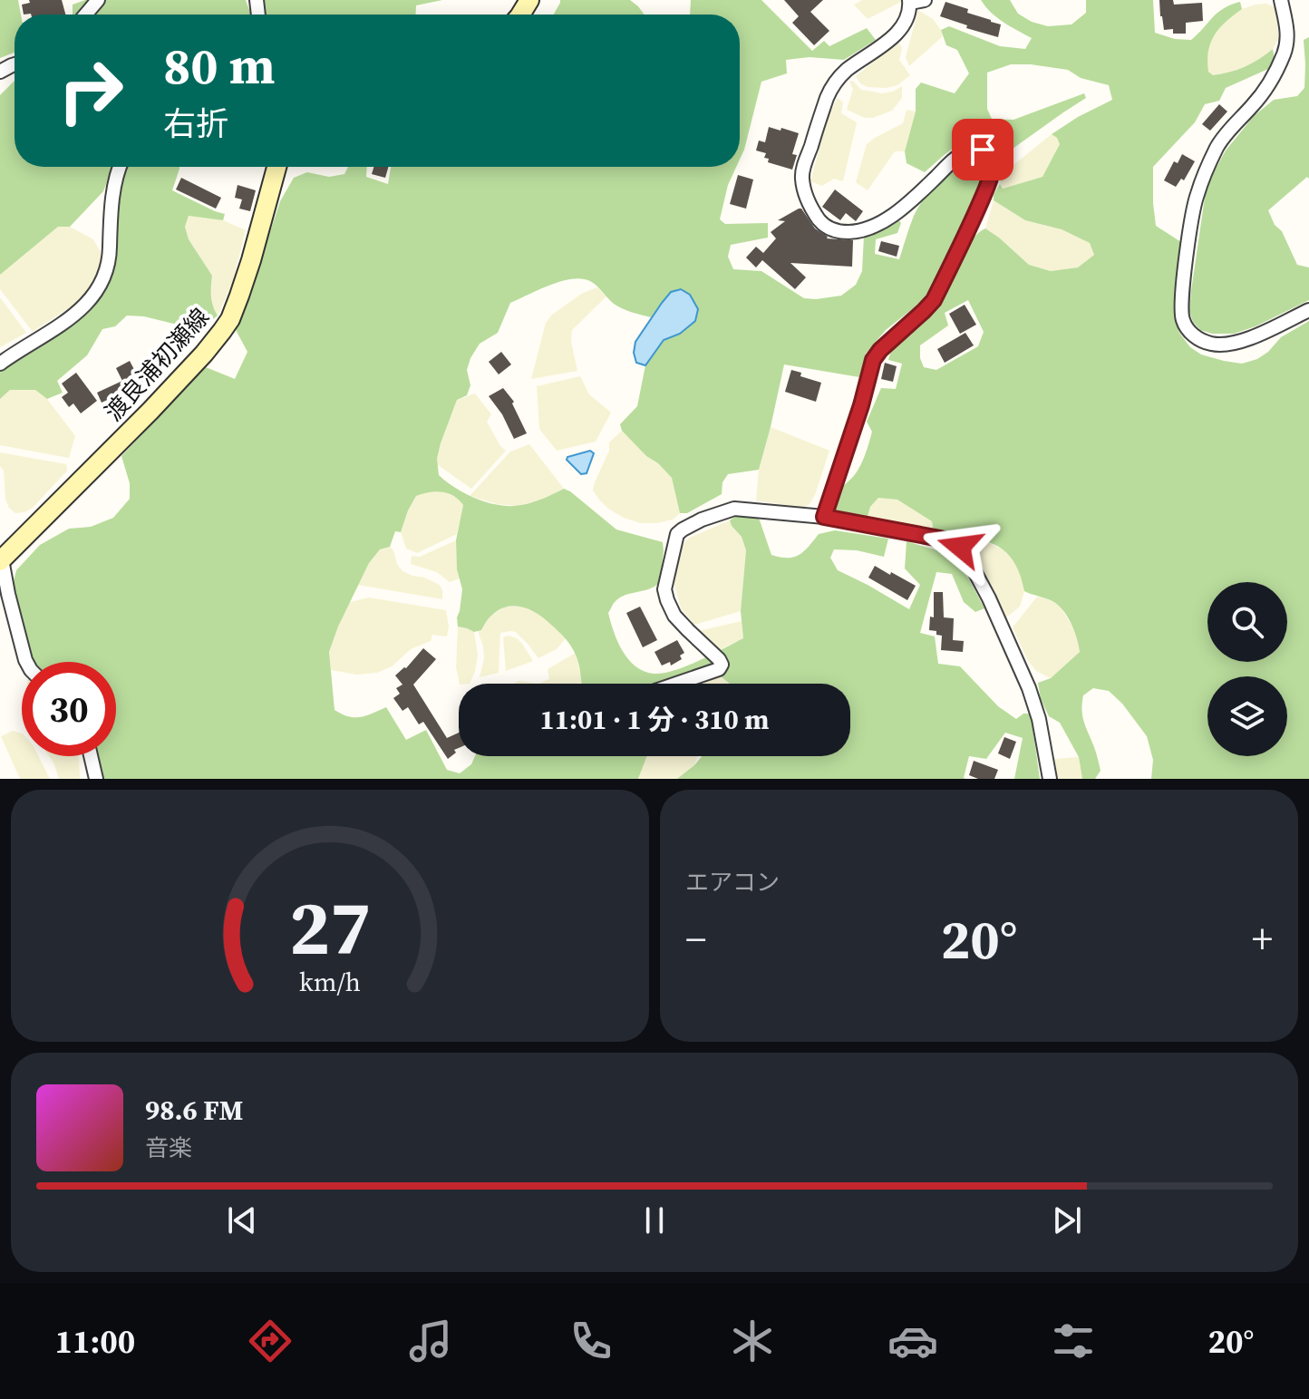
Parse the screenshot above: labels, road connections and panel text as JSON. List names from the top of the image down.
{
  "streets": {
    "main road": ["渡良浦初瀬線"]
  },
  "page": {
    "turn": ["80 m", "右折"],
    "limit": "30",
    "trip": "11:01 · 1 分 · 310 m",
    "tile": "エアコン",
    "heat": ["−", "20°", "+"],
    "song": ["98.6 FM", "音楽"],
    "tabs": ["11:00", "20°"],
    "gauge": ["27", "km/h"]
  }
}
